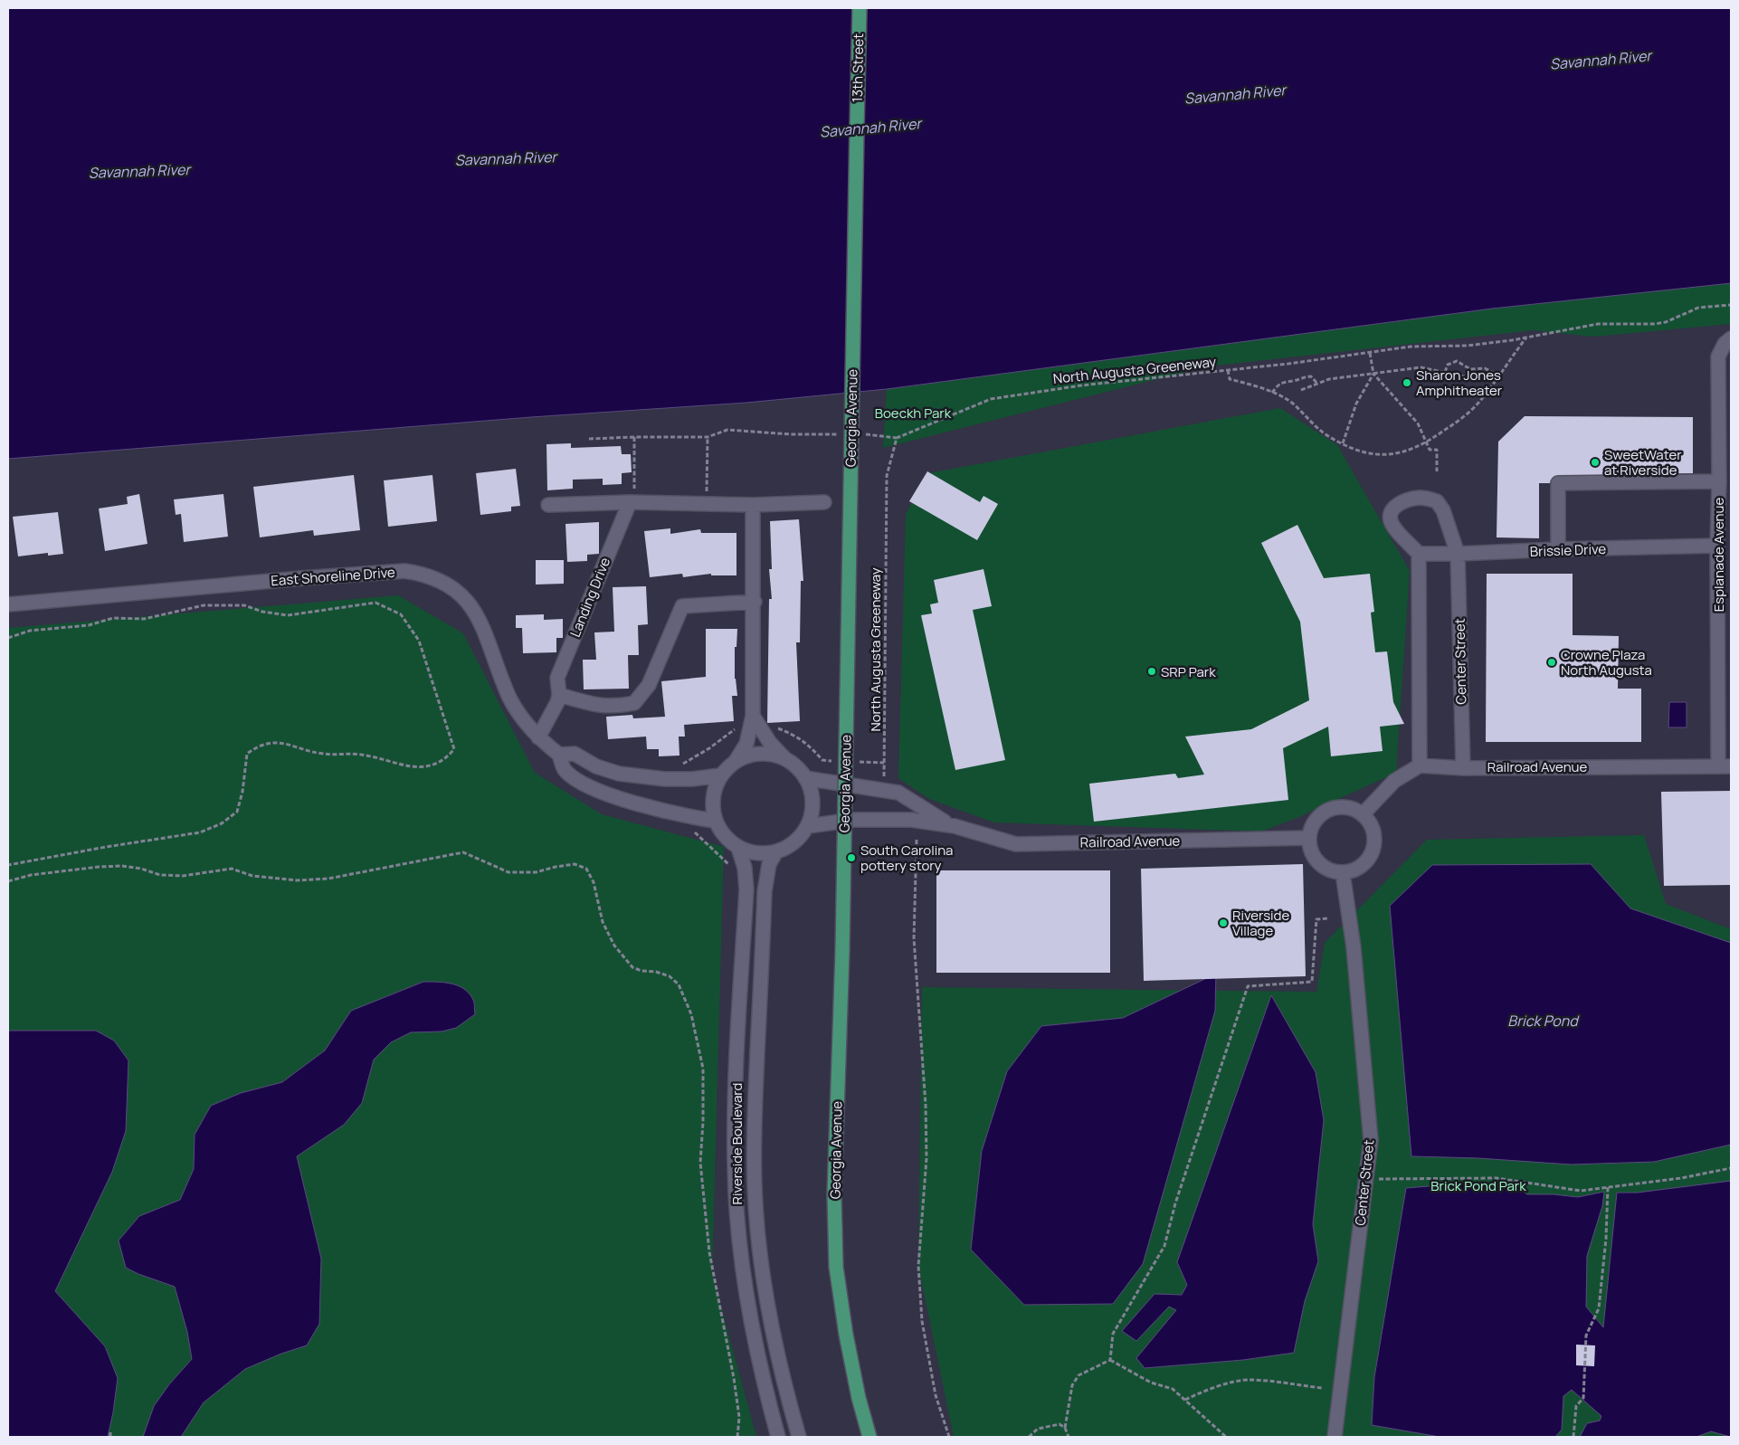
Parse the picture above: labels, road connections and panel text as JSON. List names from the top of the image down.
{
  "streets": {
    "main road": ["13th Street", "Georgia Avenue"],
    "street": [
      "Brissie Drive",
      "Esplanade Avenue",
      "East Shoreline Drive",
      "Landing Drive",
      "Center Street",
      "Railroad Avenue",
      "Riverside Boulevard"
    ],
    "path": ["North Augusta Greeneway"]
  },
  "crossings": [
    ["13th Street", "Georgia Avenue"],
    ["North Augusta Greeneway", "Railroad Avenue"],
    ["Brissie Drive", "Esplanade Avenue"],
    ["Brissie Drive", "Center Street"],
    ["Esplanade Avenue", "Railroad Avenue"],
    ["East Shoreline Drive", "Landing Drive"],
    ["Center Street", "Railroad Avenue"],
    ["Railroad Avenue", "Riverside Boulevard"]
  ],
  "water": ["Savannah River", "Brick Pond"],
  "parks": ["Boeckh Park", "Brick Pond Park"],
  "places": [
    "Sharon Jones Amphitheater",
    "SweetWater at Riverside",
    "Crowne Plaza North Augusta",
    "SRP Park",
    "South Carolina pottery story",
    "Riverside Village"
  ]
}
